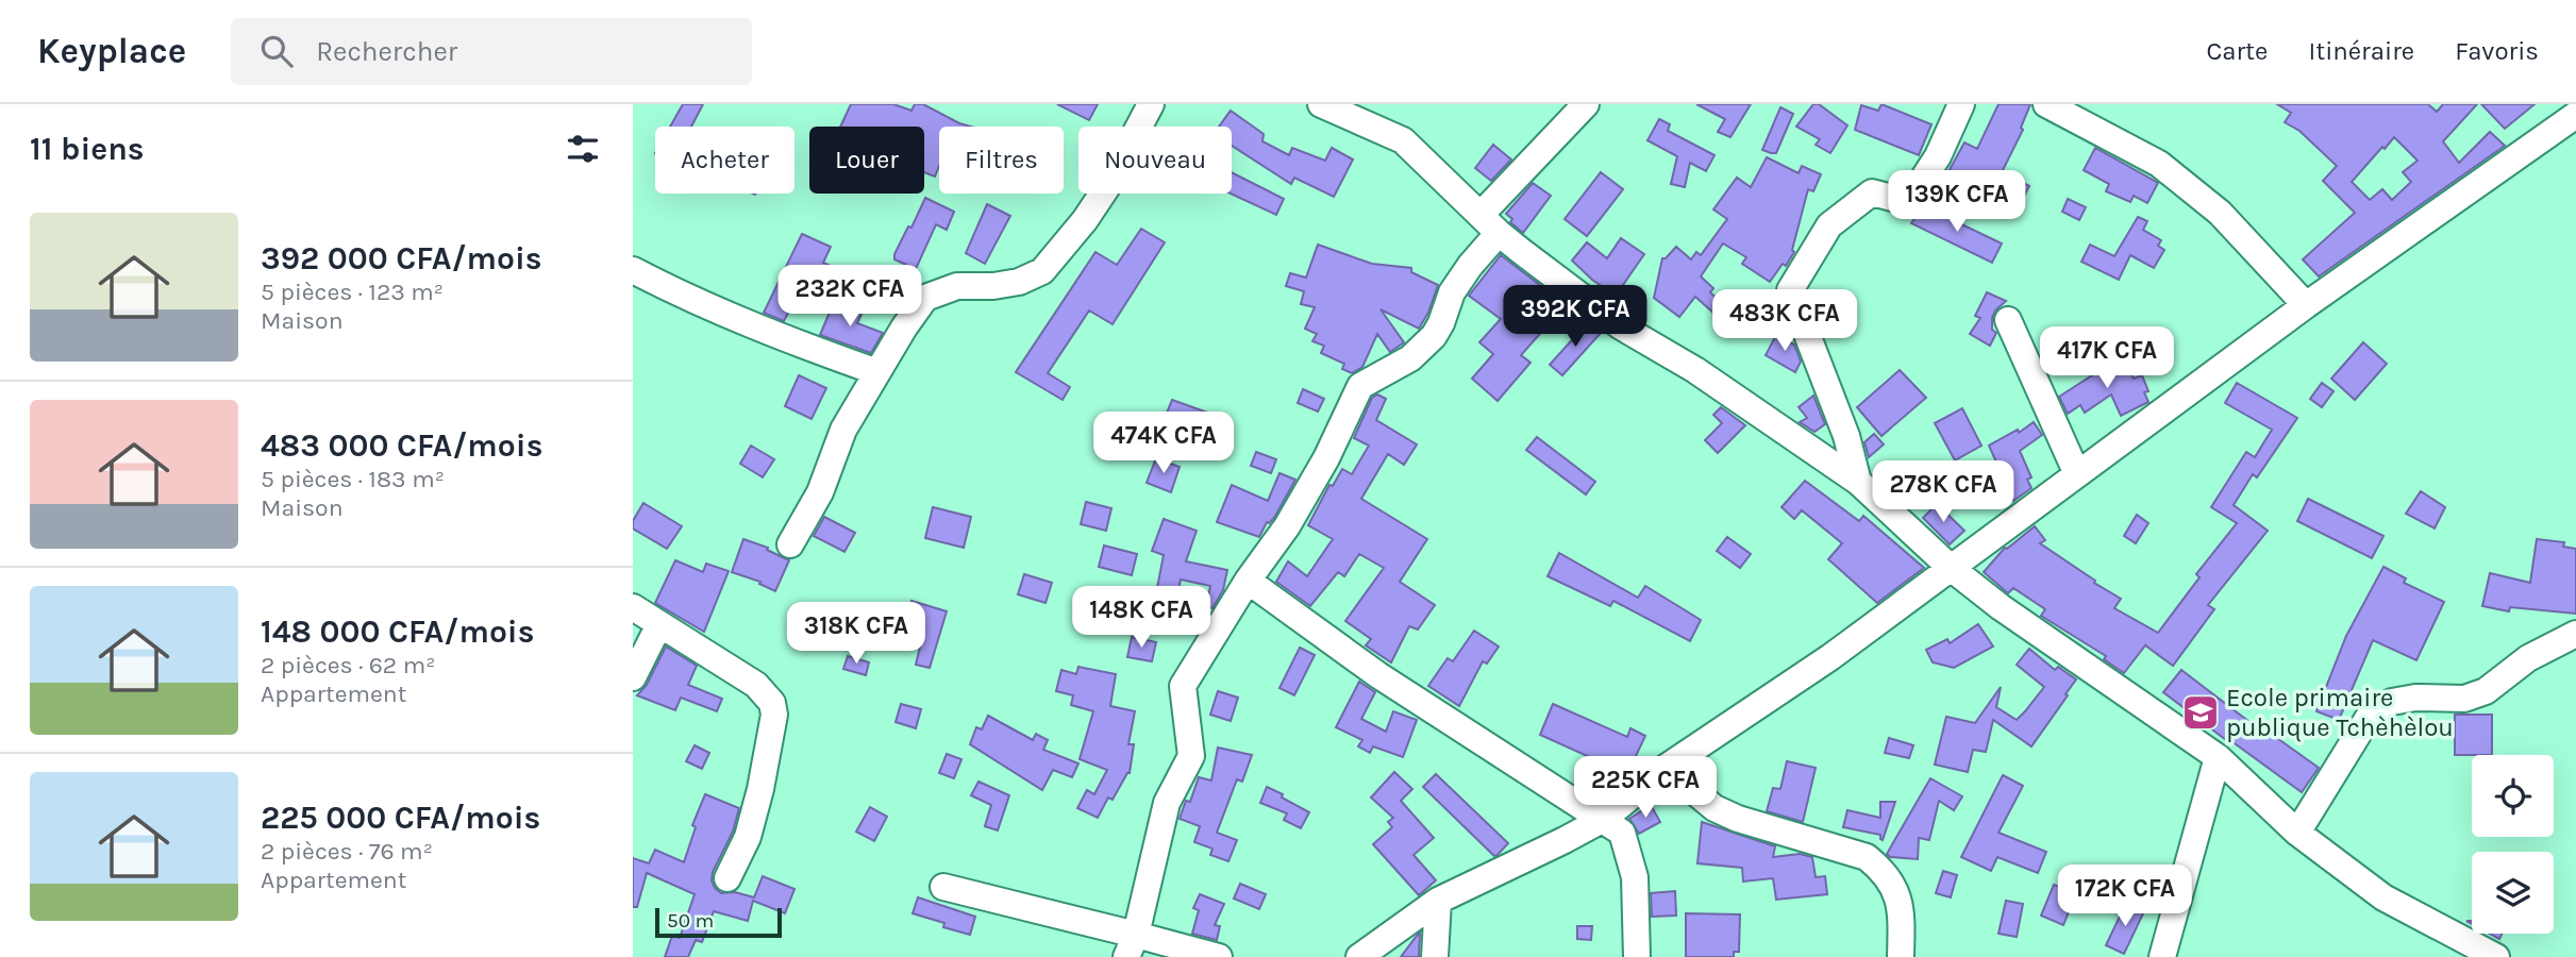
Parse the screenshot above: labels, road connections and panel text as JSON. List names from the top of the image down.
{
  "places": {
    "school or university": ["Ecole primaire publique Tchèhèlou"]
  },
  "scale_bar": "50 m",
  "page": {
    "header": "Keyplace",
    "search": "Rechercher",
    "nav": ["Carte", "Itinéraire", "Favoris"],
    "heading": "11 biens",
    "chip": [
      "Acheter",
      "Louer",
      "Filtres",
      "Nouveau"
    ],
    "price": [
      "139K CFA",
      "232K CFA",
      "392K CFA",
      "483K CFA",
      "417K CFA",
      "474K CFA",
      "278K CFA",
      "148K CFA",
      "318K CFA",
      "225K CFA",
      "172K CFA"
    ],
    "list": [
      {
        "name": "392 000 CFA/mois",
        "note": "5 pièces · 123 m² · Maison"
      },
      {
        "name": "483 000 CFA/mois",
        "note": "5 pièces · 183 m² · Maison"
      },
      {
        "name": "148 000 CFA/mois",
        "note": "2 pièces · 62 m² · Appartement"
      },
      {
        "name": "225 000 CFA/mois",
        "note": "2 pièces · 76 m² · Appartement"
      }
    ],
    "scale": "50 m"
  }
}
